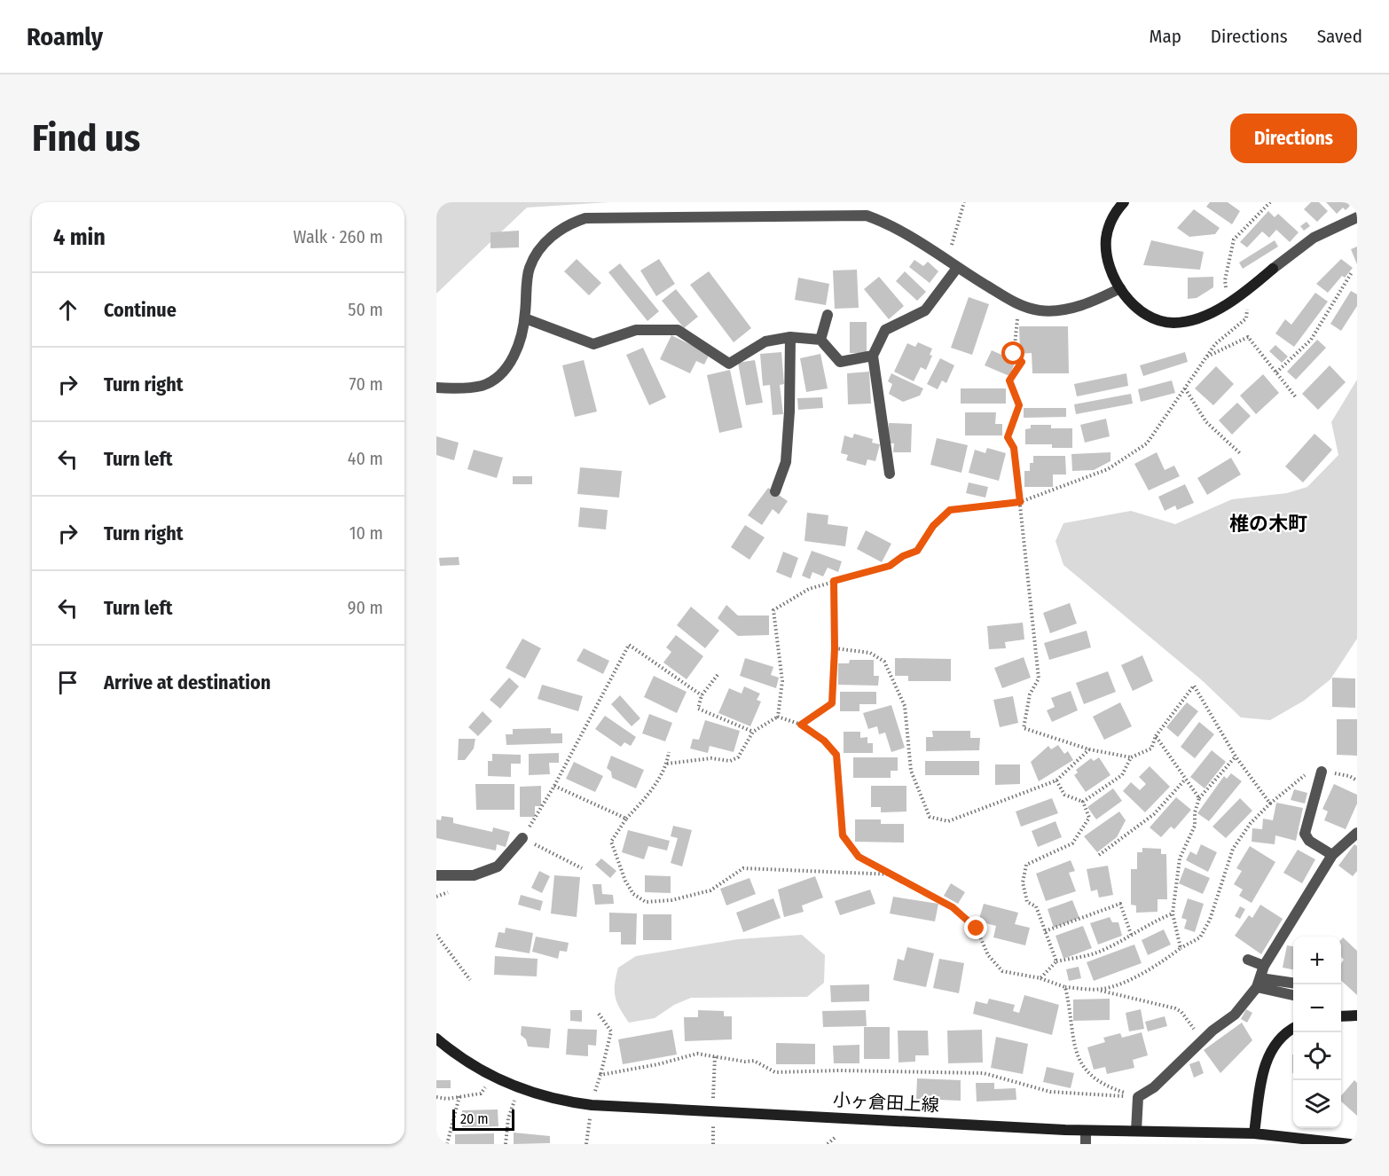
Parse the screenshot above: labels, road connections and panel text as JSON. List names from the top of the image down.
{
  "streets": {
    "main road": ["小ヶ倉田上線"]
  },
  "districts": ["椎の木町"],
  "scale_bar": "20 m",
  "page": {
    "header": "Roamly",
    "nav": ["Map", "Directions", "Saved"],
    "buttons": "Directions",
    "title": "Find us",
    "heading": ["4 min", "Walk · 260 m"],
    "list": [
      ["Continue", "50 m"],
      ["Turn right", "70 m"],
      ["Turn left", "40 m"],
      ["Turn right", "10 m"],
      ["Turn left", "90 m"],
      "Arrive at destination"
    ],
    "map_buttons": ["+", "−"],
    "scale": "20 m"
  }
}
